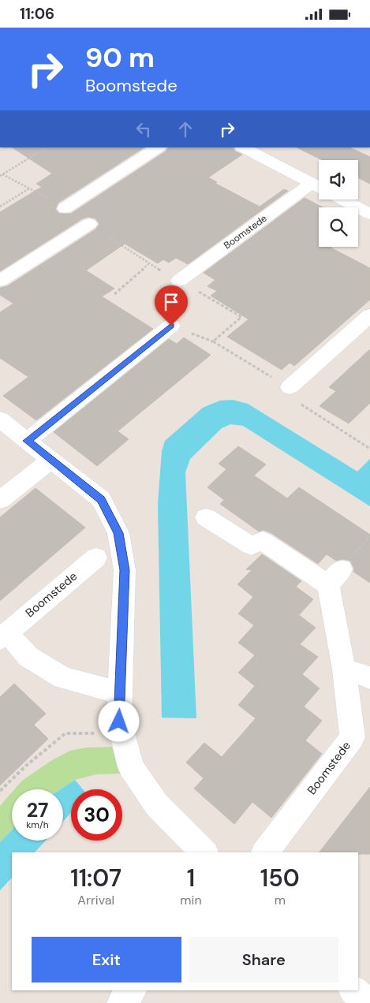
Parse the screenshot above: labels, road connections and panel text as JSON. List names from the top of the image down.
{
  "streets": {
    "street": ["Boomstede"]
  },
  "page": {
    "status": "11:06",
    "turn": ["90 m", "Boomstede"],
    "speed": "27 km/h",
    "limit": "30",
    "eta": [
      "11:07",
      "Arrival",
      "1",
      "min",
      "150",
      "m"
    ],
    "buttons": ["Exit", "Share"]
  }
}
